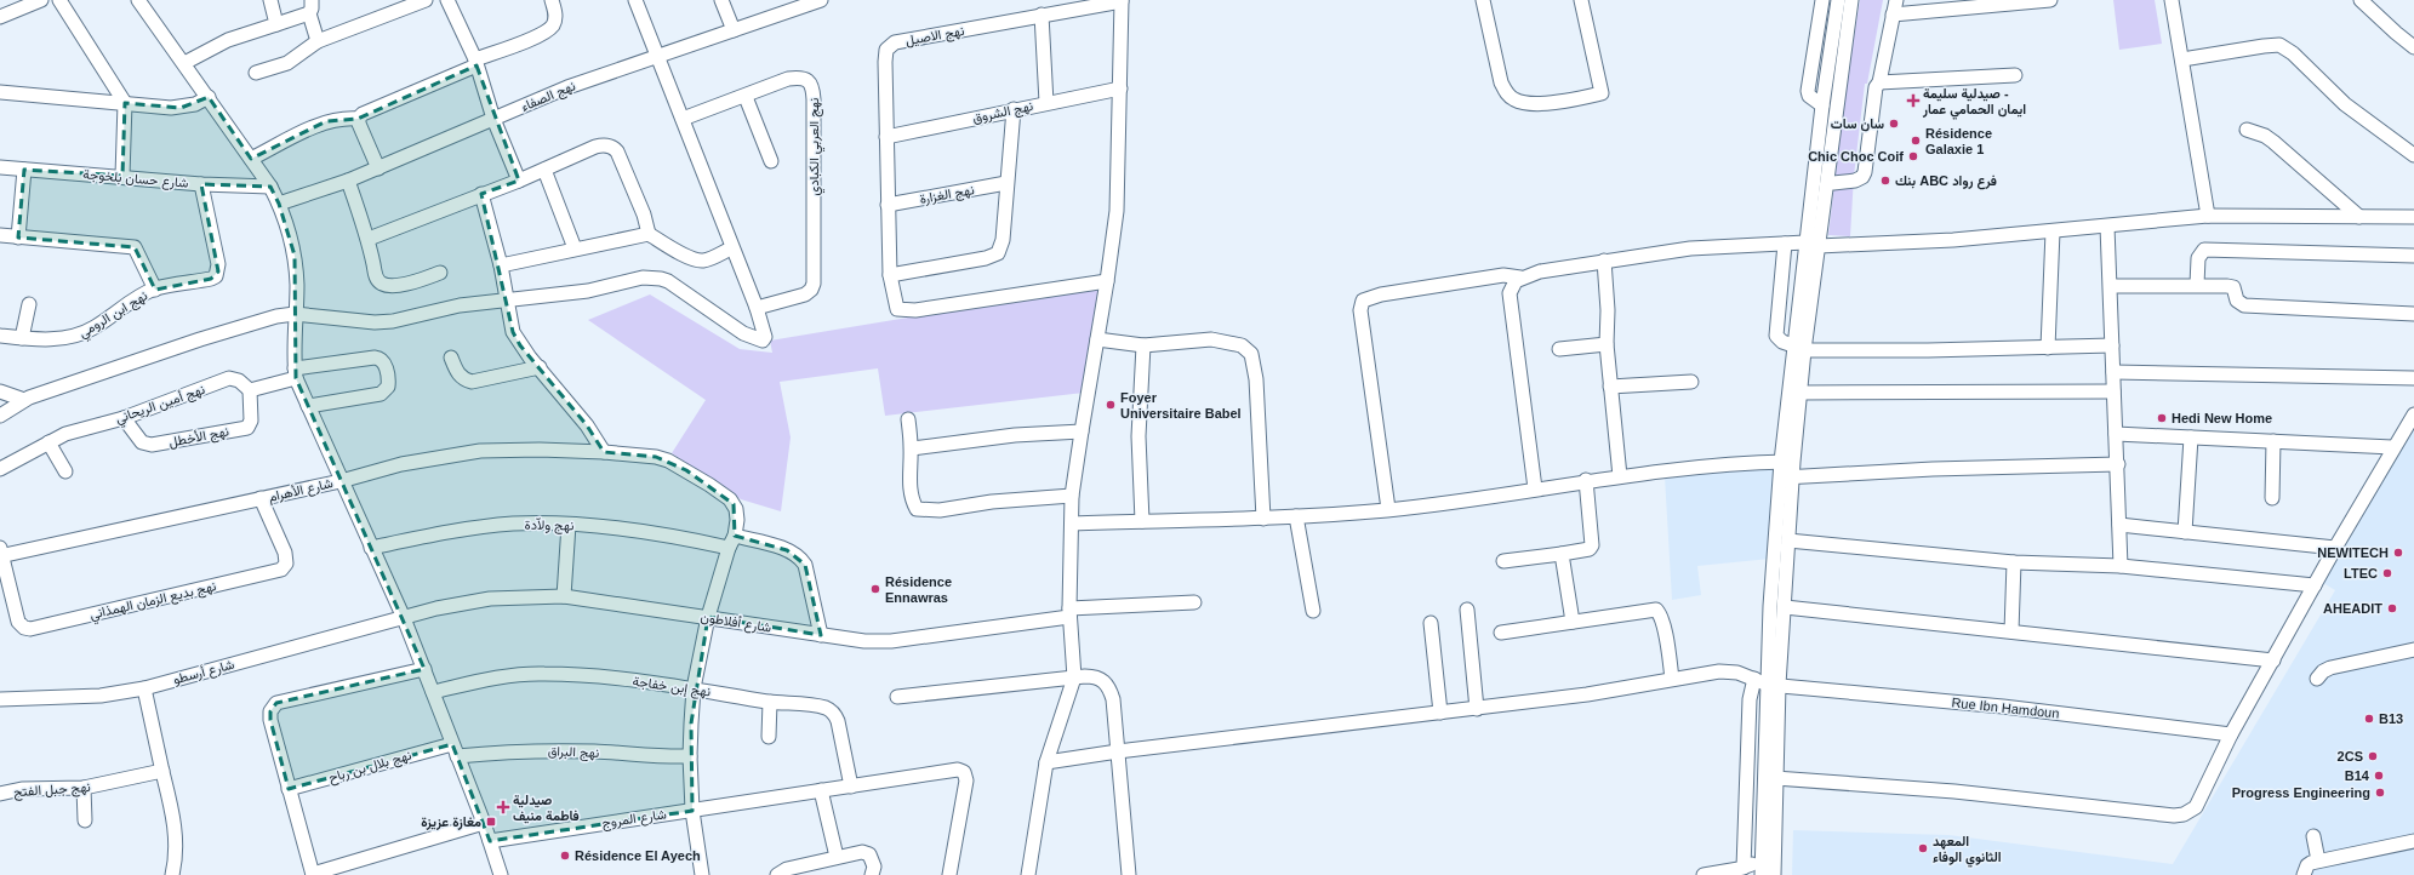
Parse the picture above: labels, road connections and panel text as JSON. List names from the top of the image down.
{
  "streets": {
    "street": [
      "نهج الاصيل",
      "نهج الصفاء",
      "نهج الشروق",
      "نهج العربي الكبادي",
      "شارع حسان بلخوجة",
      "نهج الغزارة",
      "نهج ابن الرومي",
      "نهج أمين الريحاني",
      "نهج الأخطل",
      "شارع الأهرام",
      "نهج ولاّدة",
      "نهج بديع الزمان الهمذاني",
      "شارع أفلاطون",
      "شارع أرسطو",
      "نهج إبن خفاجة",
      "Rue Ibn Hamdoun",
      "نهج البراق",
      "نهج بلال بن رباح",
      "نهج جبل الفتح",
      "شارع المروج"
    ]
  },
  "crossings": [
    ["نهج الاصيل", "نهج الشروق"],
    ["نهج الاصيل", "نهج الغزارة"],
    ["شارع حسان بلخوجة", "نهج ابن الرومي"],
    ["نهج أمين الريحاني", "نهج الأخطل"],
    ["شارع الأهرام", "نهج ولاّدة"],
    ["شارع الأهرام", "نهج بديع الزمان الهمذاني"],
    ["شارع الأهرام", "شارع أفلاطون"],
    ["شارع الأهرام", "نهج إبن خفاجة"],
    ["شارع الأهرام", "نهج البراق"],
    ["شارع الأهرام", "شارع المروج"],
    ["نهج ولاّدة", "شارع أفلاطون"],
    ["شارع أفلاطون", "شارع أرسطو"],
    ["نهج إبن خفاجة", "شارع المروج"],
    ["نهج البراق", "نهج بلال بن رباح"]
  ],
  "places": {
    "health": ["صيدلية سليمة - ايمان الحمامي عمار", "صيدلية فاطمة منيف"],
    "other": [
      "سان سات",
      "Résidence Galaxie 1",
      "Chic Choc Coif",
      "بنك ABC فرع رواد",
      "Foyer Universitaire Babel",
      "Hedi New Home",
      "NEWITECH",
      "LTEC",
      "Résidence Ennawras",
      "AHEADIT",
      "B13",
      "2CS",
      "B14",
      "Progress Engineering",
      "المعهد الثانوي الوفاء",
      "Résidence El Ayech"
    ],
    "transit": ["مغازة عزيزة"]
  }
}
